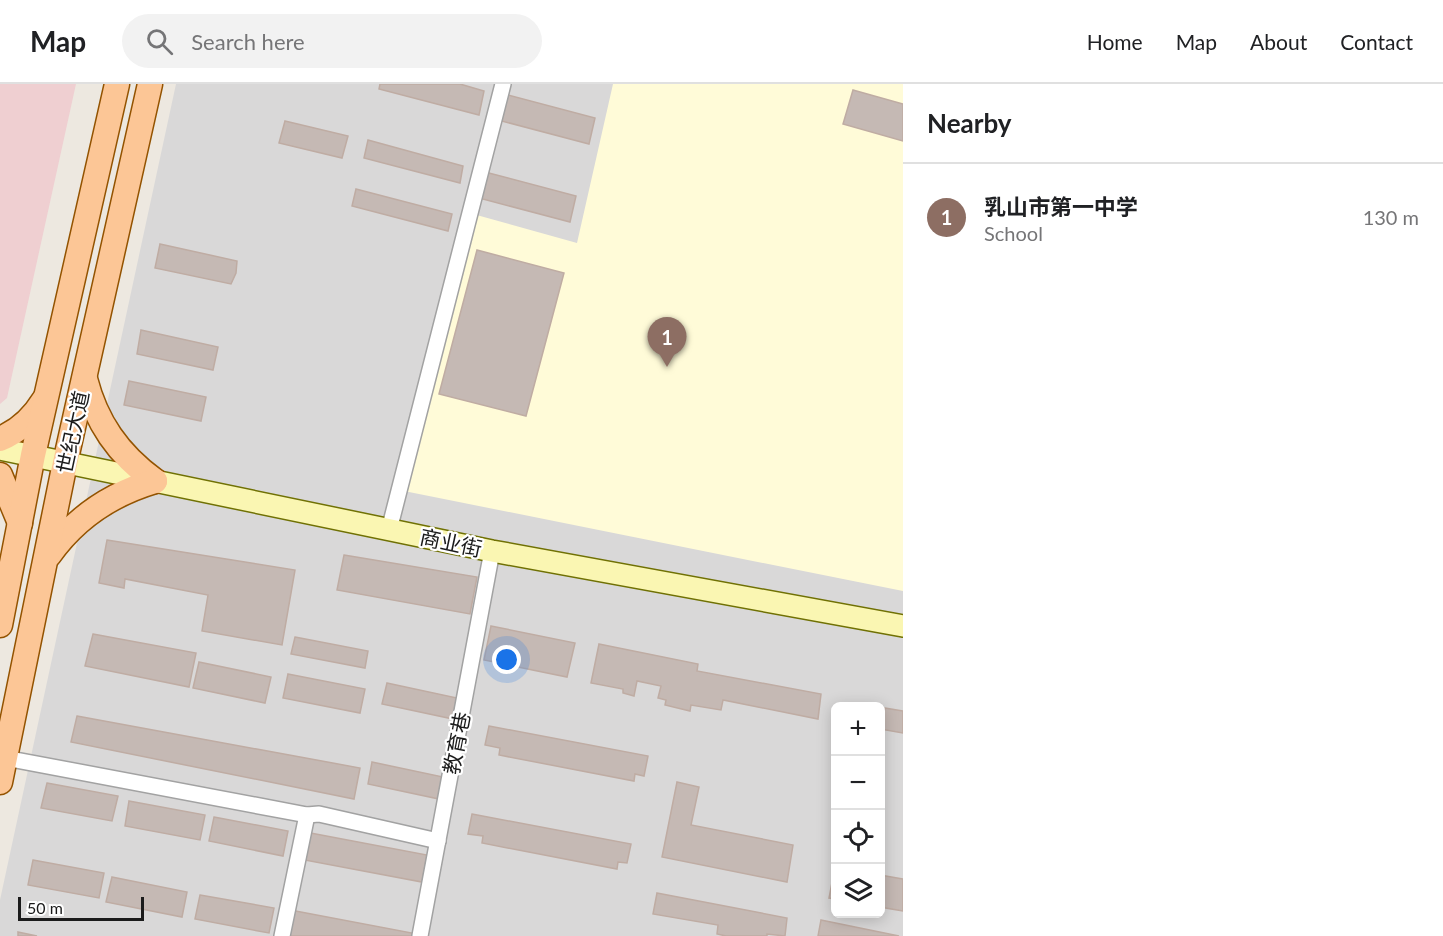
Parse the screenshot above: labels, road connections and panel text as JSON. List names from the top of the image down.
{
  "streets": {
    "main road": ["世纪大道"],
    "street": ["商业街", "教育巷"]
  },
  "crossings": [
    ["世纪大道", "商业街"],
    ["商业街", "教育巷"]
  ],
  "scale_bar": "50 m",
  "page": {
    "header": "Map",
    "search": "Search here",
    "nav": [
      "Home",
      "Map",
      "About",
      "Contact"
    ],
    "heading": "Nearby",
    "list": [
      {
        "mark": "1",
        "name": "乳山市第一中学",
        "note": "School",
        "value": "130 m"
      }
    ],
    "pins": "1",
    "map_buttons": ["+", "−"],
    "scale": "50 m"
  }
}
